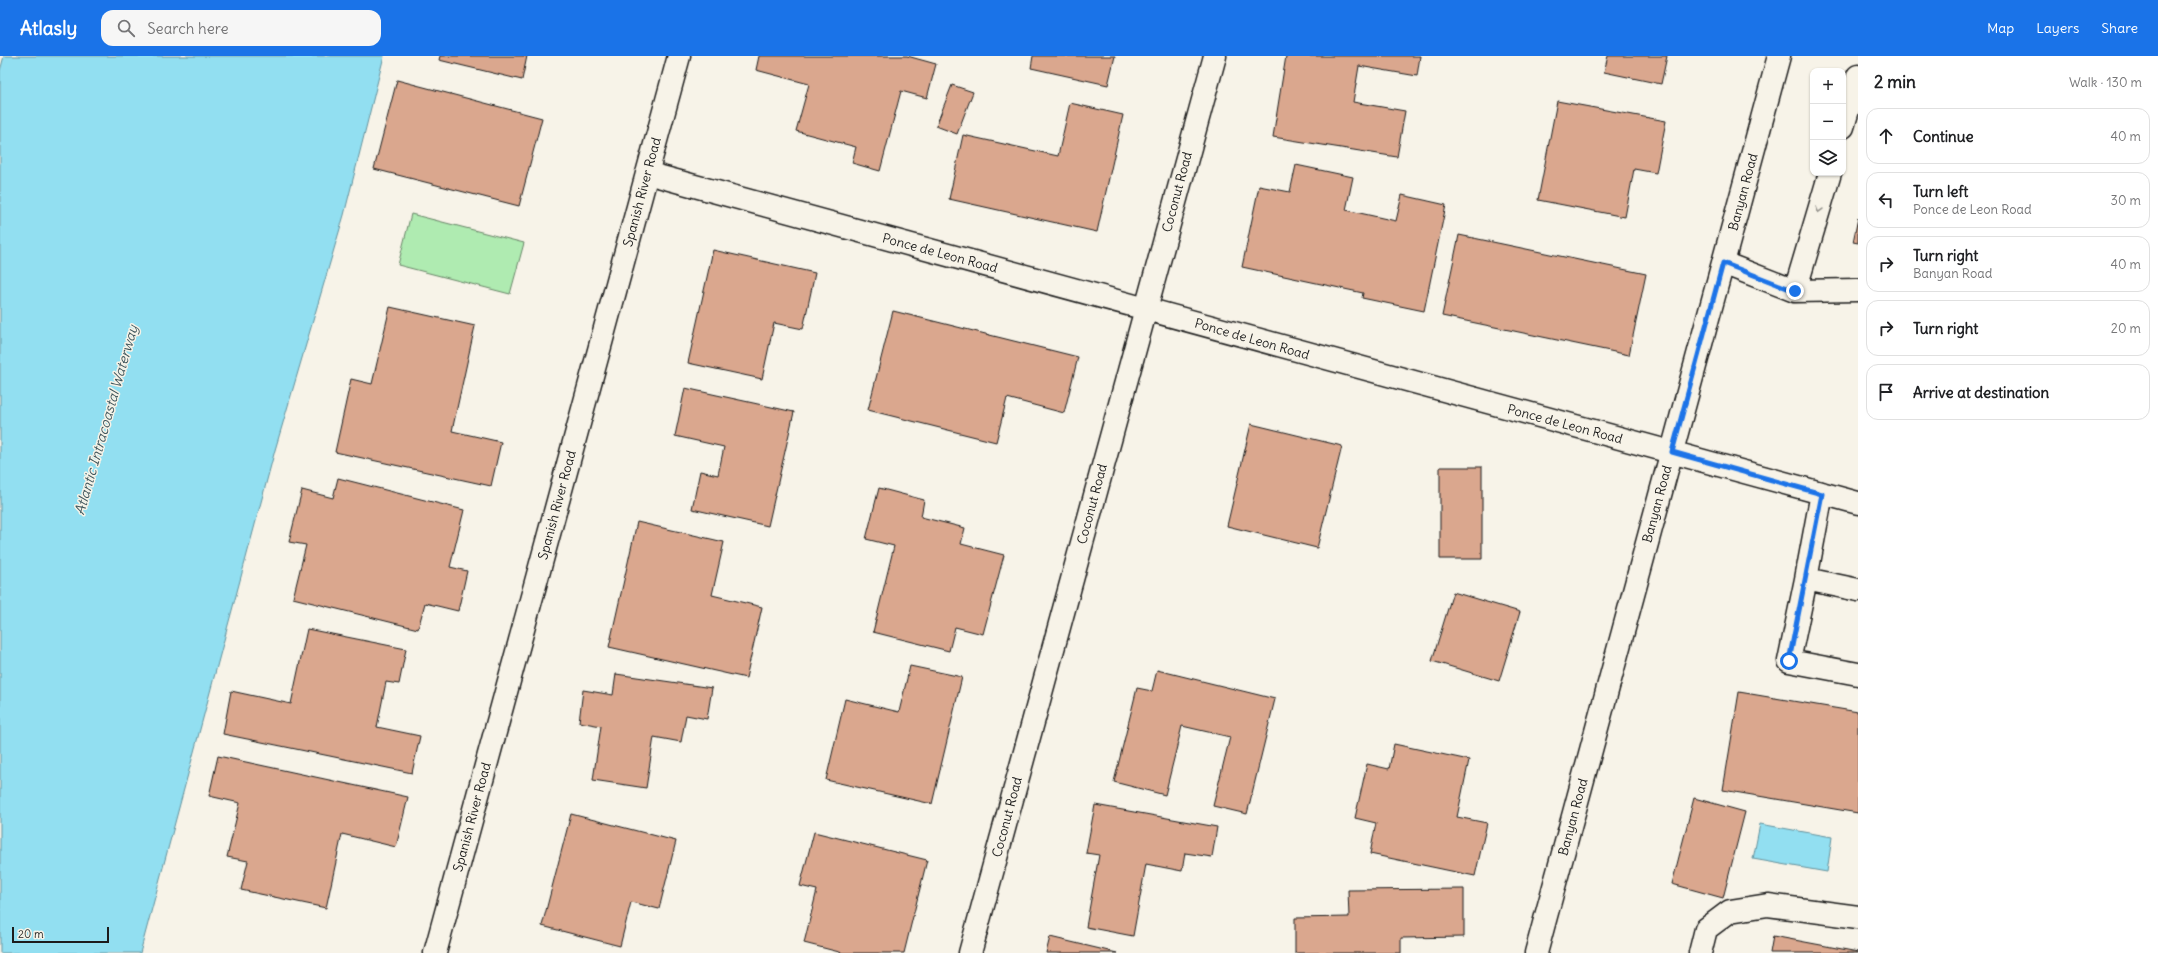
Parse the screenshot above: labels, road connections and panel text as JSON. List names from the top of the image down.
{
  "streets": {
    "street": [
      "Spanish River Road",
      "Coconut Road",
      "Banyan Road",
      "Ponce de Leon Road"
    ]
  },
  "crossings": [
    ["Spanish River Road", "Ponce de Leon Road"],
    ["Coconut Road", "Ponce de Leon Road"],
    ["Banyan Road", "Ponce de Leon Road"]
  ],
  "water": ["Atlantic Intracoastal Waterway"],
  "scale_bar": "20 m",
  "page": {
    "header": "Atlasly",
    "search": "Search here",
    "nav": ["Map", "Layers", "Share"],
    "heading": ["2 min", "Walk · 130 m"],
    "map_buttons": ["+", "−"],
    "list": [
      ["Continue", "40 m"],
      ["Turn left", "Ponce de Leon Road", "30 m"],
      ["Turn right", "Banyan Road", "40 m"],
      ["Turn right", "20 m"],
      "Arrive at destination"
    ],
    "scale": "20 m"
  }
}
